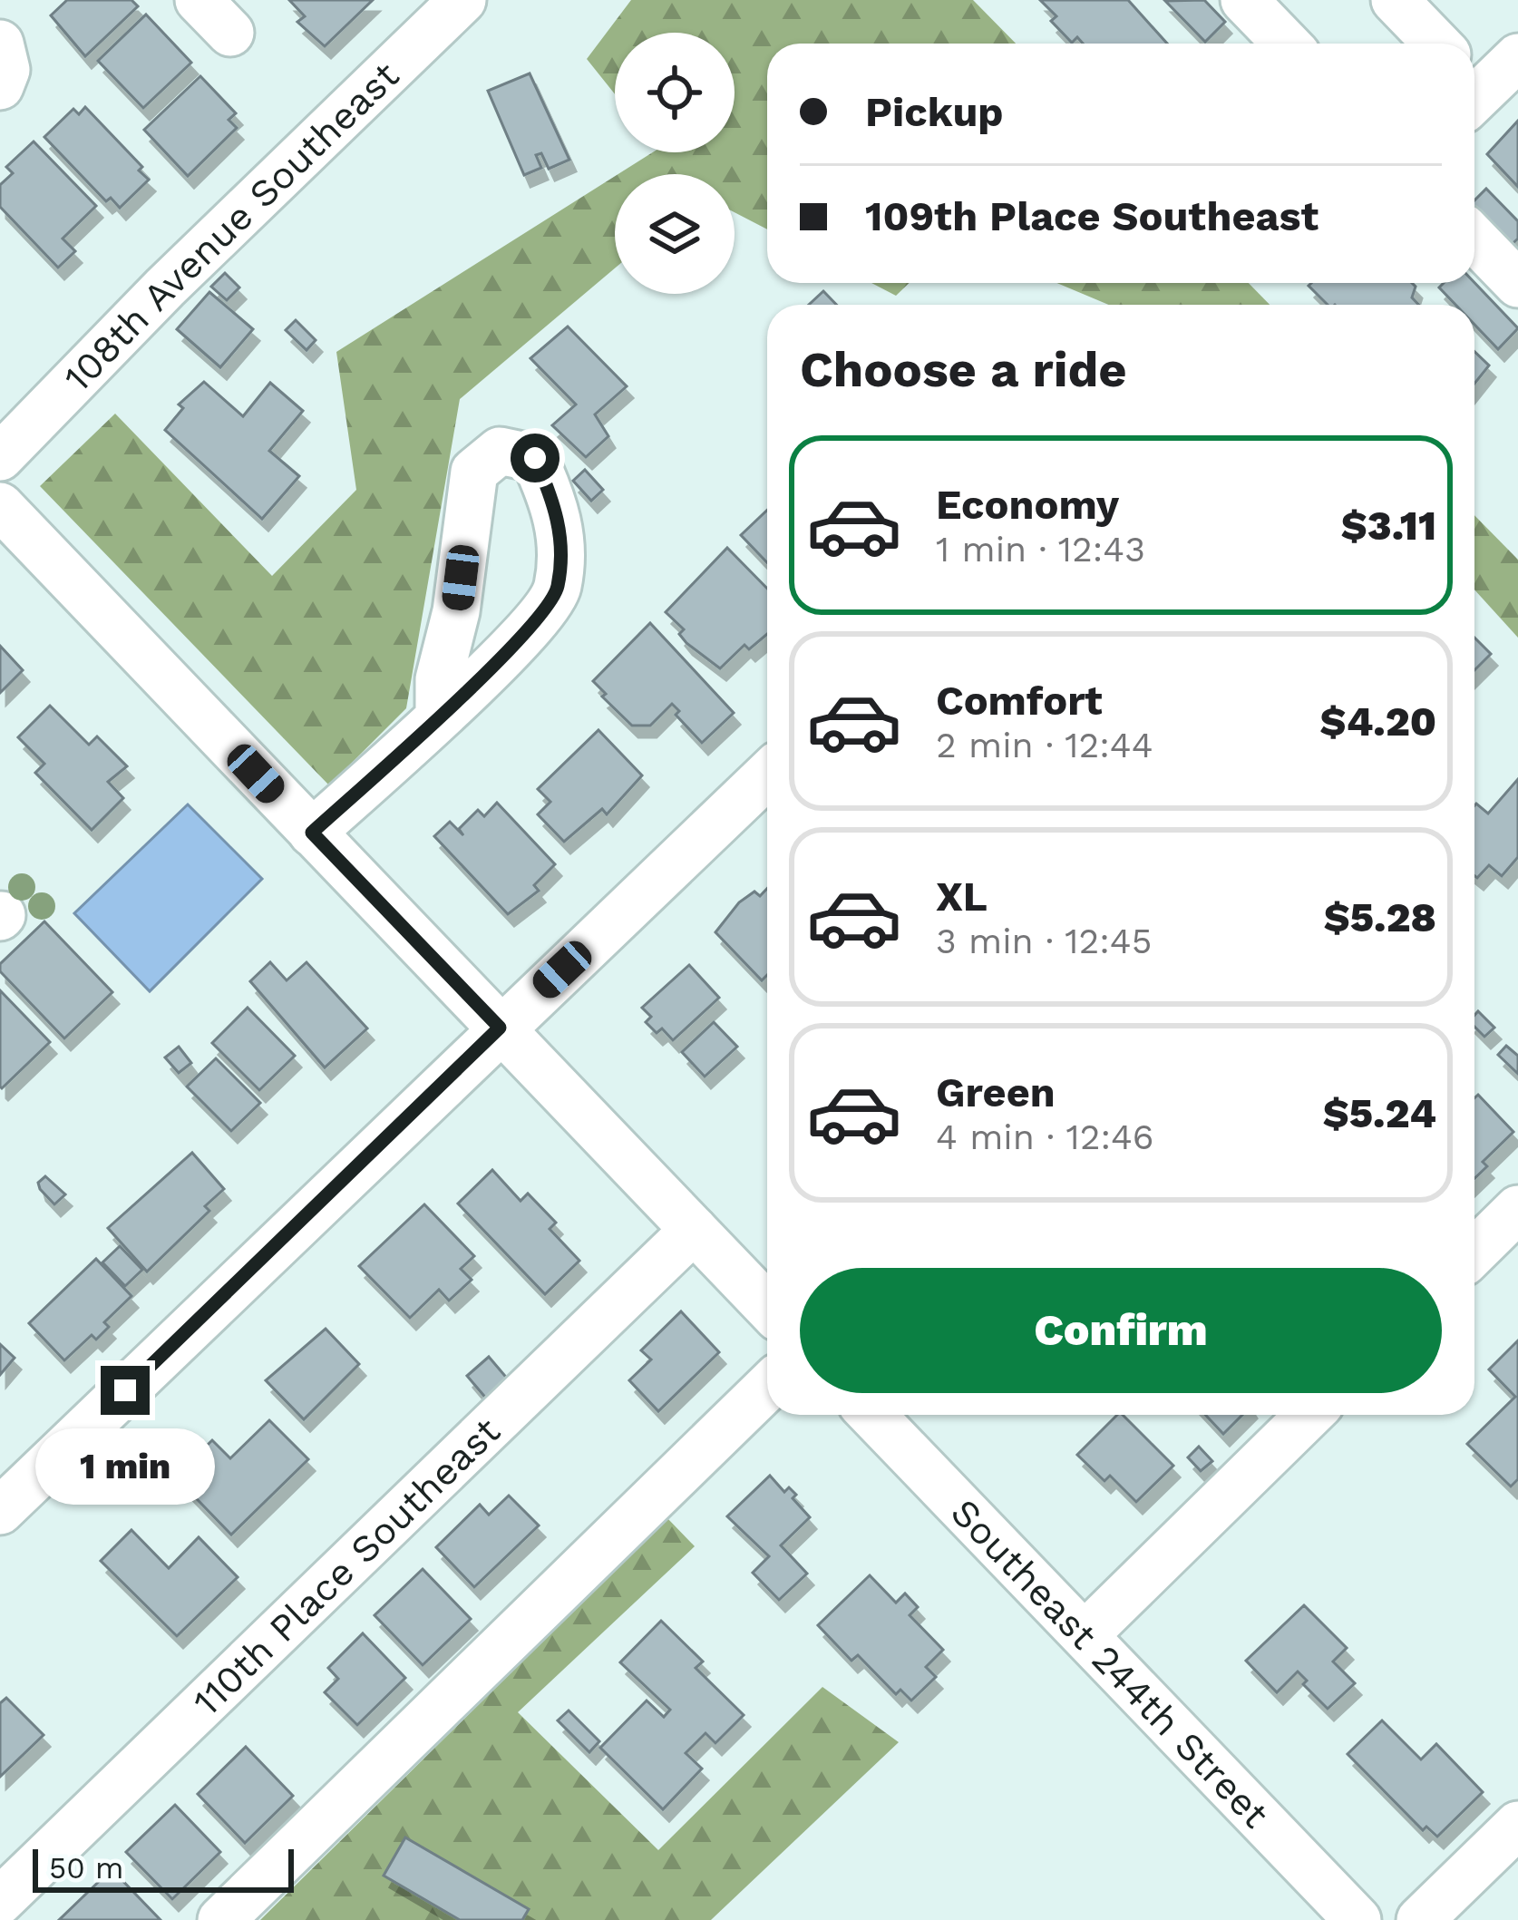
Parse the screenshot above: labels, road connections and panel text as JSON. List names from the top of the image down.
{
  "streets": {
    "street": ["108th Avenue Southeast", "110th Place Southeast", "Southeast 244th Street"]
  },
  "scale_bar": "50 m",
  "page": {
    "banner": ["Pickup", "109th Place Southeast"],
    "heading": "Choose a ride",
    "list": [
      {
        "name": "Economy",
        "note": "1 min · 12:43",
        "value": "$3.11"
      },
      {
        "name": "Comfort",
        "note": "2 min · 12:44",
        "value": "$4.20"
      },
      {
        "name": "XL",
        "note": "3 min · 12:45",
        "value": "$5.28"
      },
      {
        "name": "Green",
        "note": "4 min · 12:46",
        "value": "$5.24"
      }
    ],
    "buttons": "Confirm",
    "bubble": "1 min",
    "scale": "50 m"
  }
}
